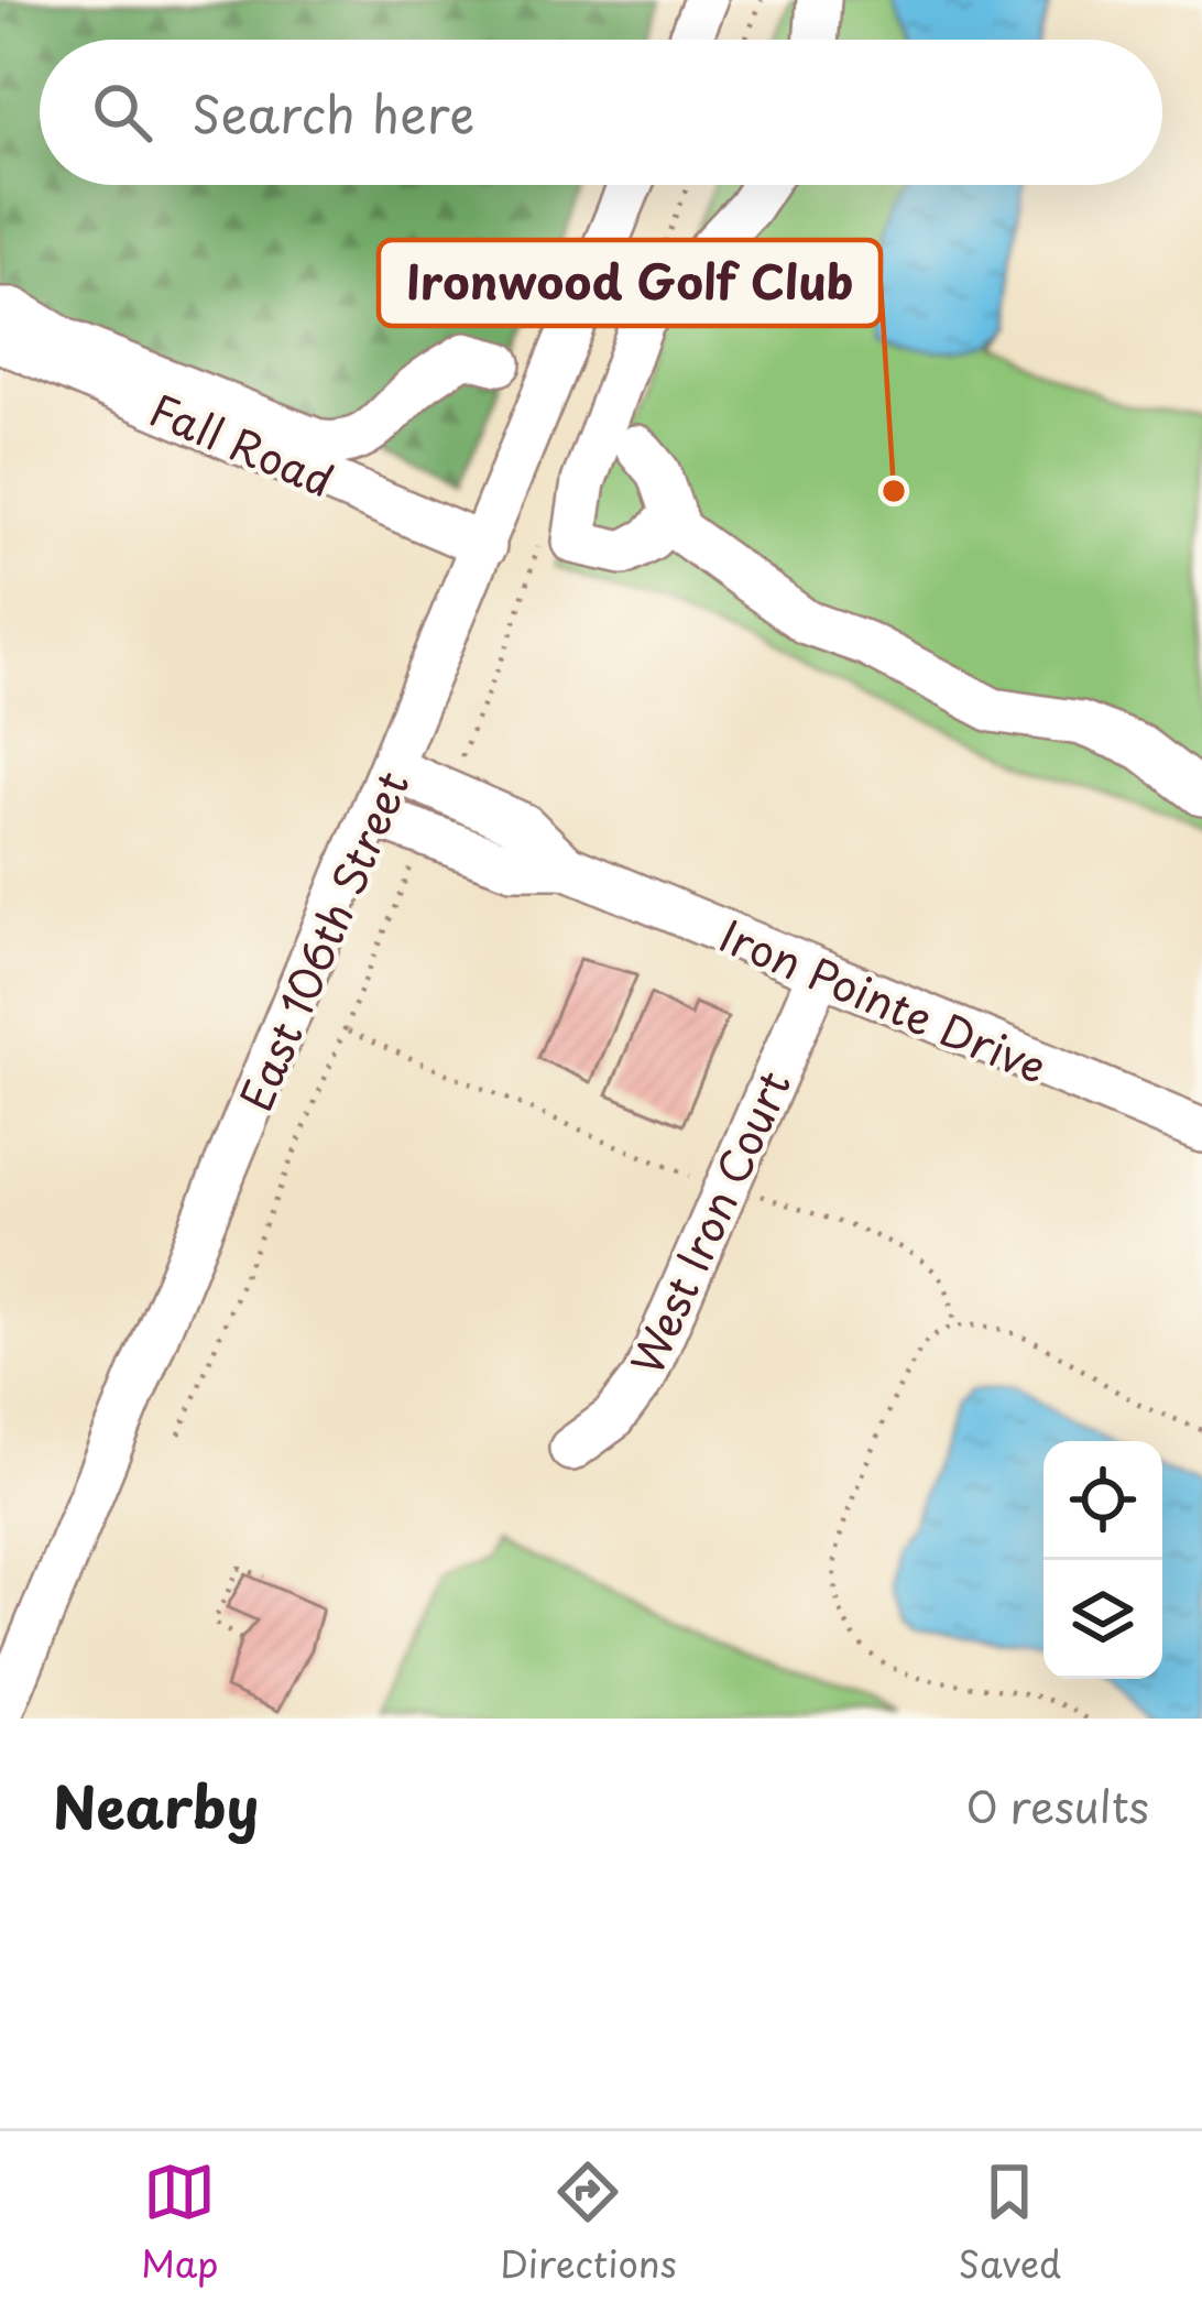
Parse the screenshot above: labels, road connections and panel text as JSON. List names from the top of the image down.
{
  "streets": {
    "street": [
      "Fall Road",
      "East 106th Street",
      "Iron Pointe Drive",
      "West Iron Court"
    ]
  },
  "crossings": [
    ["Fall Road", "East 106th Street"],
    ["East 106th Street", "Iron Pointe Drive"],
    ["Iron Pointe Drive", "West Iron Court"]
  ],
  "places": ["Ironwood Golf Club"],
  "page": {
    "search": "Search here",
    "heading": ["Nearby", "0 results"],
    "nav": ["Map", "Directions", "Saved"]
  }
}
